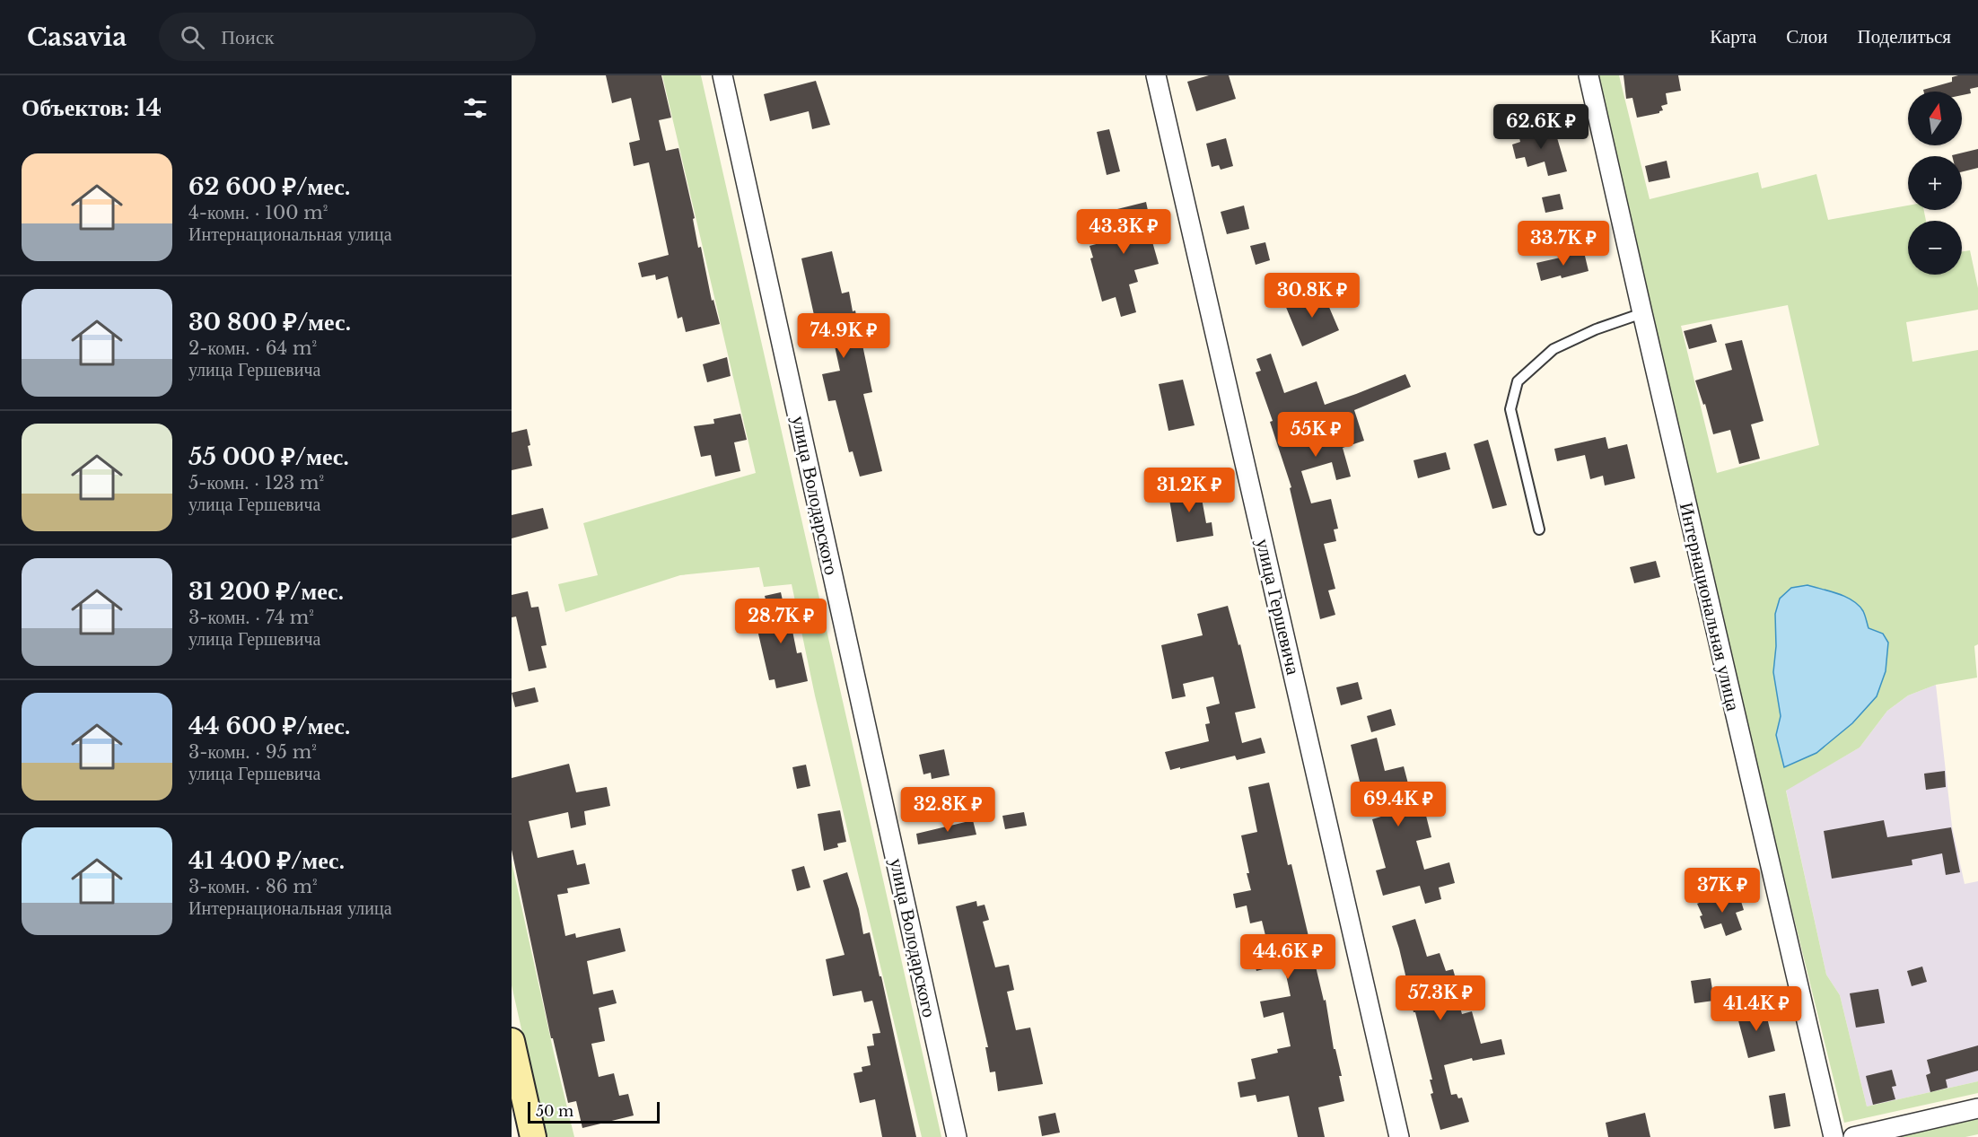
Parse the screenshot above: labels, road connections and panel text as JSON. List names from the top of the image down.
{
  "streets": {
    "street": ["улица Володарского", "улица Гершевича", "Интернациональная улица"]
  },
  "scale_bar": "50 m",
  "north": "top",
  "page": {
    "header": "Casavia",
    "search": "Поиск",
    "nav": ["Карта", "Слои", "Поделиться"],
    "heading": "Объектов: 14",
    "map_buttons": ["+", "−"],
    "price": [
      "62.6K ₽",
      "43.3K ₽",
      "33.7K ₽",
      "30.8K ₽",
      "74.9K ₽",
      "55K ₽",
      "31.2K ₽",
      "28.7K ₽",
      "69.4K ₽",
      "32.8K ₽",
      "37K ₽",
      "44.6K ₽",
      "57.3K ₽",
      "41.4K ₽"
    ],
    "list": [
      {
        "name": "62 600 ₽/мес.",
        "note": "4-комн. · 100 m² · Интернациональная улица"
      },
      {
        "name": "30 800 ₽/мес.",
        "note": "2-комн. · 64 m² · улица Гершевича"
      },
      {
        "name": "55 000 ₽/мес.",
        "note": "5-комн. · 123 m² · улица Гершевича"
      },
      {
        "name": "31 200 ₽/мес.",
        "note": "3-комн. · 74 m² · улица Гершевича"
      },
      {
        "name": "44 600 ₽/мес.",
        "note": "3-комн. · 95 m² · улица Гершевича"
      },
      {
        "name": "41 400 ₽/мес.",
        "note": "3-комн. · 86 m² · Интернациональная улица"
      }
    ],
    "scale": "50 m"
  }
}
